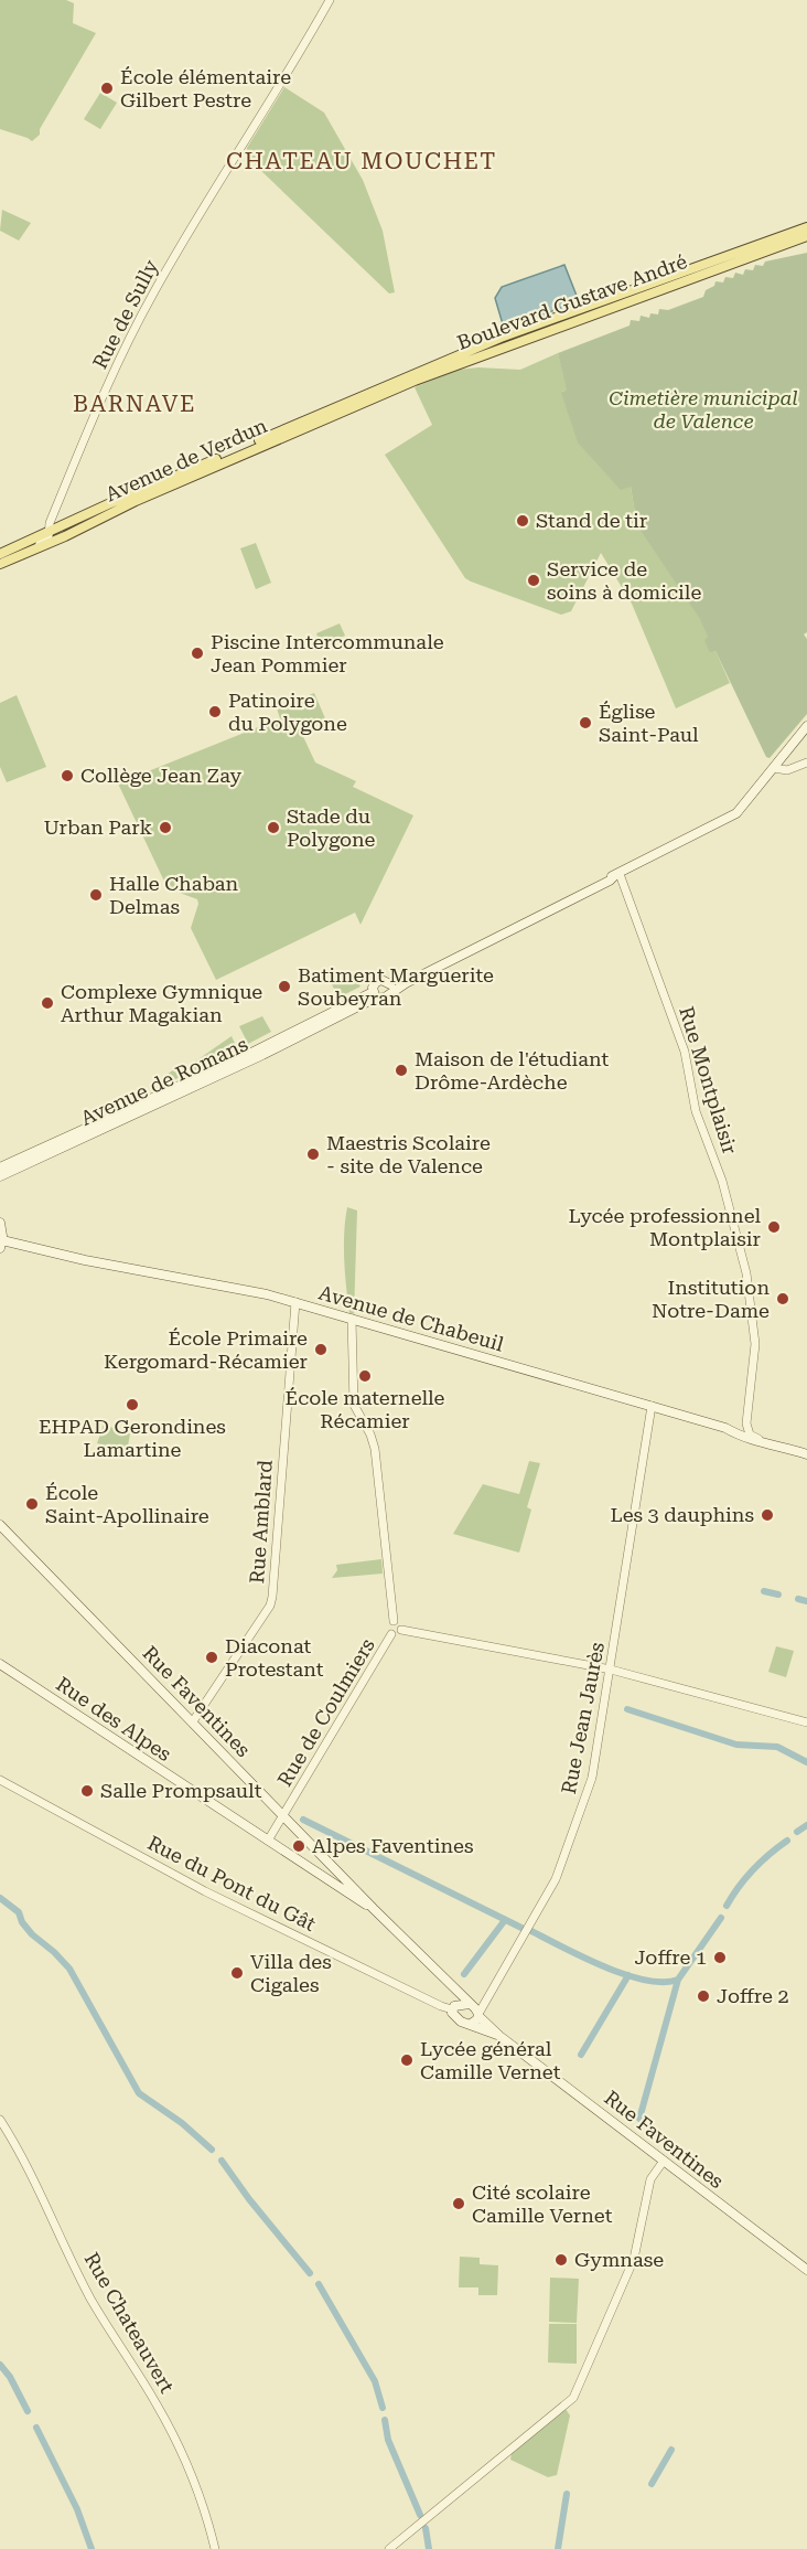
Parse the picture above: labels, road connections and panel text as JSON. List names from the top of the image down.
{
  "streets": {
    "main road": [
      "Boulevard Gustave André",
      "Avenue de Verdun",
      "Avenue de Romans",
      "Avenue de Chabeuil",
      "Rue Faventines",
      "Rue des Alpes"
    ],
    "street": [
      "Rue de Sully",
      "Rue Montplaisir",
      "Rue Amblard",
      "Rue de Coulmiers",
      "Rue Jean Jaurès",
      "Rue du Pont du Gât",
      "Rue Chateauvert"
    ]
  },
  "crossings": [
    ["Boulevard Gustave André", "Avenue de Verdun"],
    ["Rue de Sully", "Avenue de Verdun"],
    ["Avenue de Chabeuil", "Rue Amblard"],
    ["Avenue de Chabeuil", "Rue Jean Jaurès"],
    ["Rue Amblard", "Rue Faventines"],
    ["Rue Faventines", "Rue de Coulmiers"],
    ["Rue Faventines", "Rue Jean Jaurès"],
    ["Rue Faventines", "Rue des Alpes"],
    ["Rue Faventines", "Rue du Pont du Gât"],
    ["Rue de Coulmiers", "Rue des Alpes"]
  ],
  "districts": ["CHATEAU MOUCHET", "BARNAVE"],
  "parks": ["Cimetière municipal de Valence"],
  "places": [
    "École élémentaire Gilbert Pestre",
    "Stand de tir",
    "Service de soins à domicile",
    "Piscine Intercommunale Jean Pommier",
    "Patinoire du Polygone",
    "Église Saint-Paul",
    "Collège Jean Zay",
    "Urban Park",
    "Stade du Polygone",
    "Halle Chaban Delmas",
    "Batiment Marguerite Soubeyran",
    "Complexe Gymnique Arthur Magakian",
    "Maison de l'étudiant Drôme-Ardèche",
    "Maestris Scolaire - site de Valence",
    "Lycée professionnel Montplaisir",
    "Institution Notre-Dame",
    "École Primaire Kergomard-Récamier",
    "École maternelle Récamier",
    "EHPAD Gerondines Lamartine",
    "École Saint-Apollinaire",
    "Les 3 dauphins",
    "Diaconat Protestant",
    "Salle Prompsault",
    "Alpes Faventines",
    "Joffre 1",
    "Villa des Cigales",
    "Joffre 2",
    "Lycée général Camille Vernet",
    "Cité scolaire Camille Vernet",
    "Gymnase"
  ]
}
